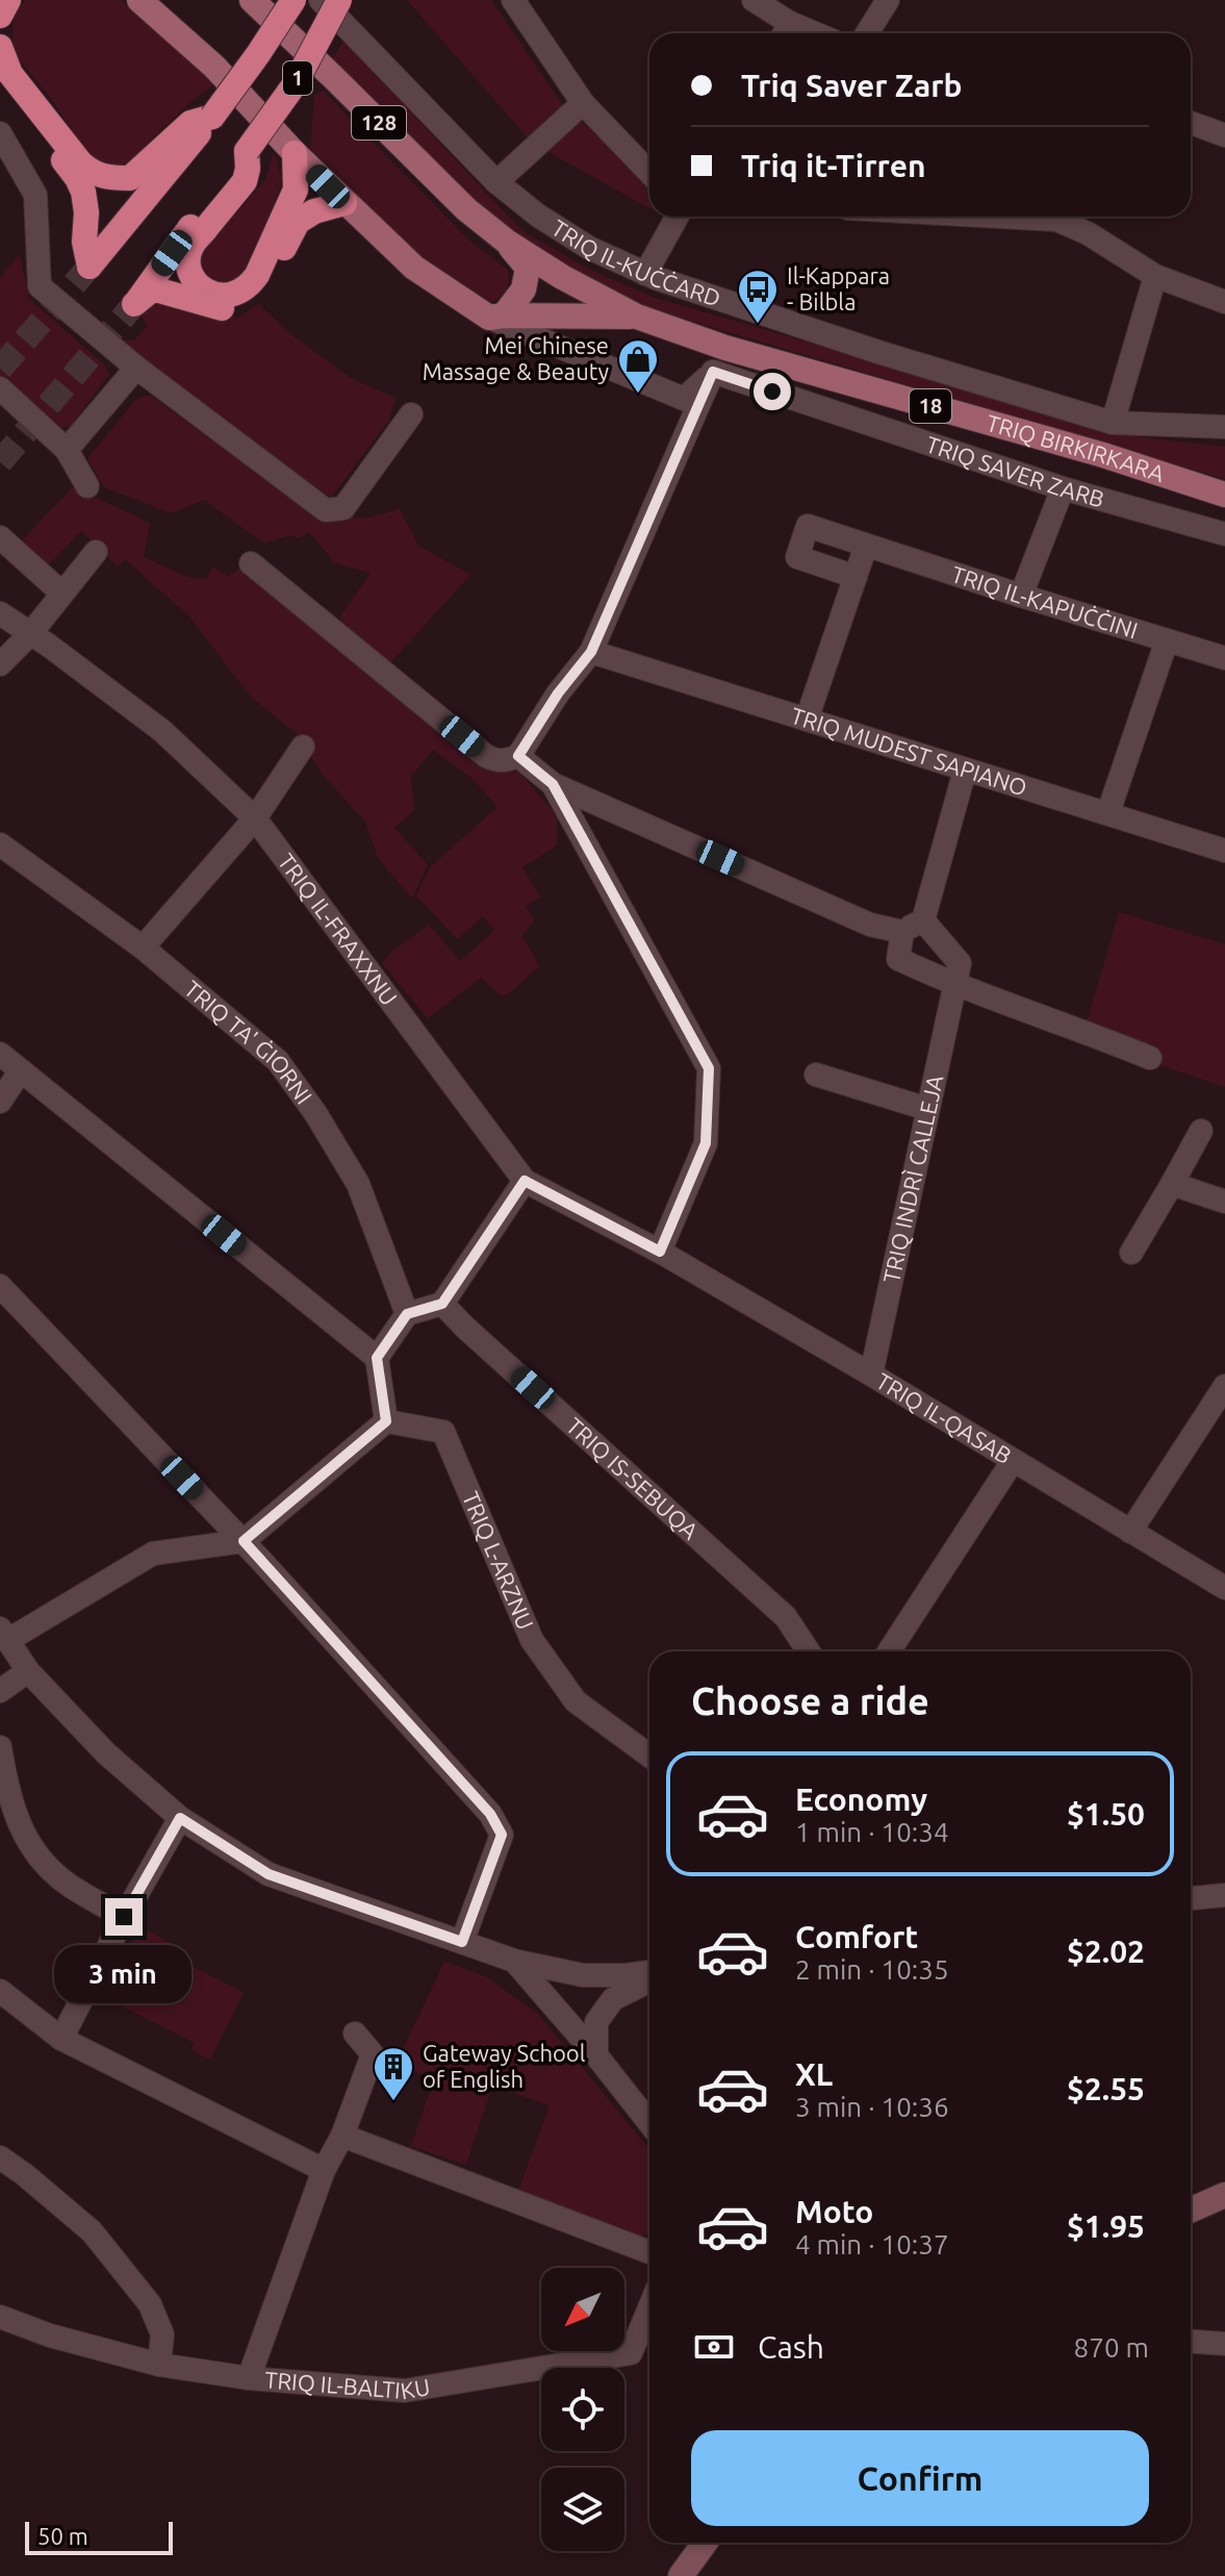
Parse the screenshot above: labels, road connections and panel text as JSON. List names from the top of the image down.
{
  "streets": {
    "highway": ["1"],
    "main road": ["128", "18", "TRIQ BIRKIRKARA"],
    "street": [
      "TRIQ IL-KUĊĊARD",
      "TRIQ SAVER ZARB",
      "TRIQ IL-KAPUĊĊINI",
      "TRIQ MUDEST SAPIANO",
      "TRIQ IL-FRAXXNU",
      "TRIQ TA' ĠIORNI",
      "TRIQ INDRÌ CALLEJA",
      "TRIQ IL-QASAB",
      "TRIQ IS-SEBUQA",
      "TRIQ L-ARZNU",
      "TRIQ IL-BALTIKU"
    ]
  },
  "crossings": [
    ["TRIQ IL-FRAXXNU", "TRIQ IL-QASAB"],
    ["TRIQ INDRÌ CALLEJA", "TRIQ IL-QASAB"]
  ],
  "places": {
    "bus stop": ["Il-Kappara - Bilbla"],
    "shop": ["Mei Chinese Massage & Beauty"],
    "building": ["Gateway School of English"]
  },
  "scale_bar": "50 m",
  "north": "bottom left",
  "page": {
    "banner": ["Triq Saver Zarb", "Triq it-Tirren"],
    "heading": "Choose a ride",
    "list": [
      {
        "name": "Economy",
        "note": "1 min · 10:34",
        "value": "$1.50"
      },
      {
        "name": "Comfort",
        "note": "2 min · 10:35",
        "value": "$2.02"
      },
      {
        "name": "XL",
        "note": "3 min · 10:36",
        "value": "$2.55"
      },
      {
        "name": "Moto",
        "note": "4 min · 10:37",
        "value": "$1.95"
      }
    ],
    "bubble": "3 min",
    "pay": ["Cash", "870 m"],
    "buttons": "Confirm",
    "scale": "50 m"
  }
}
